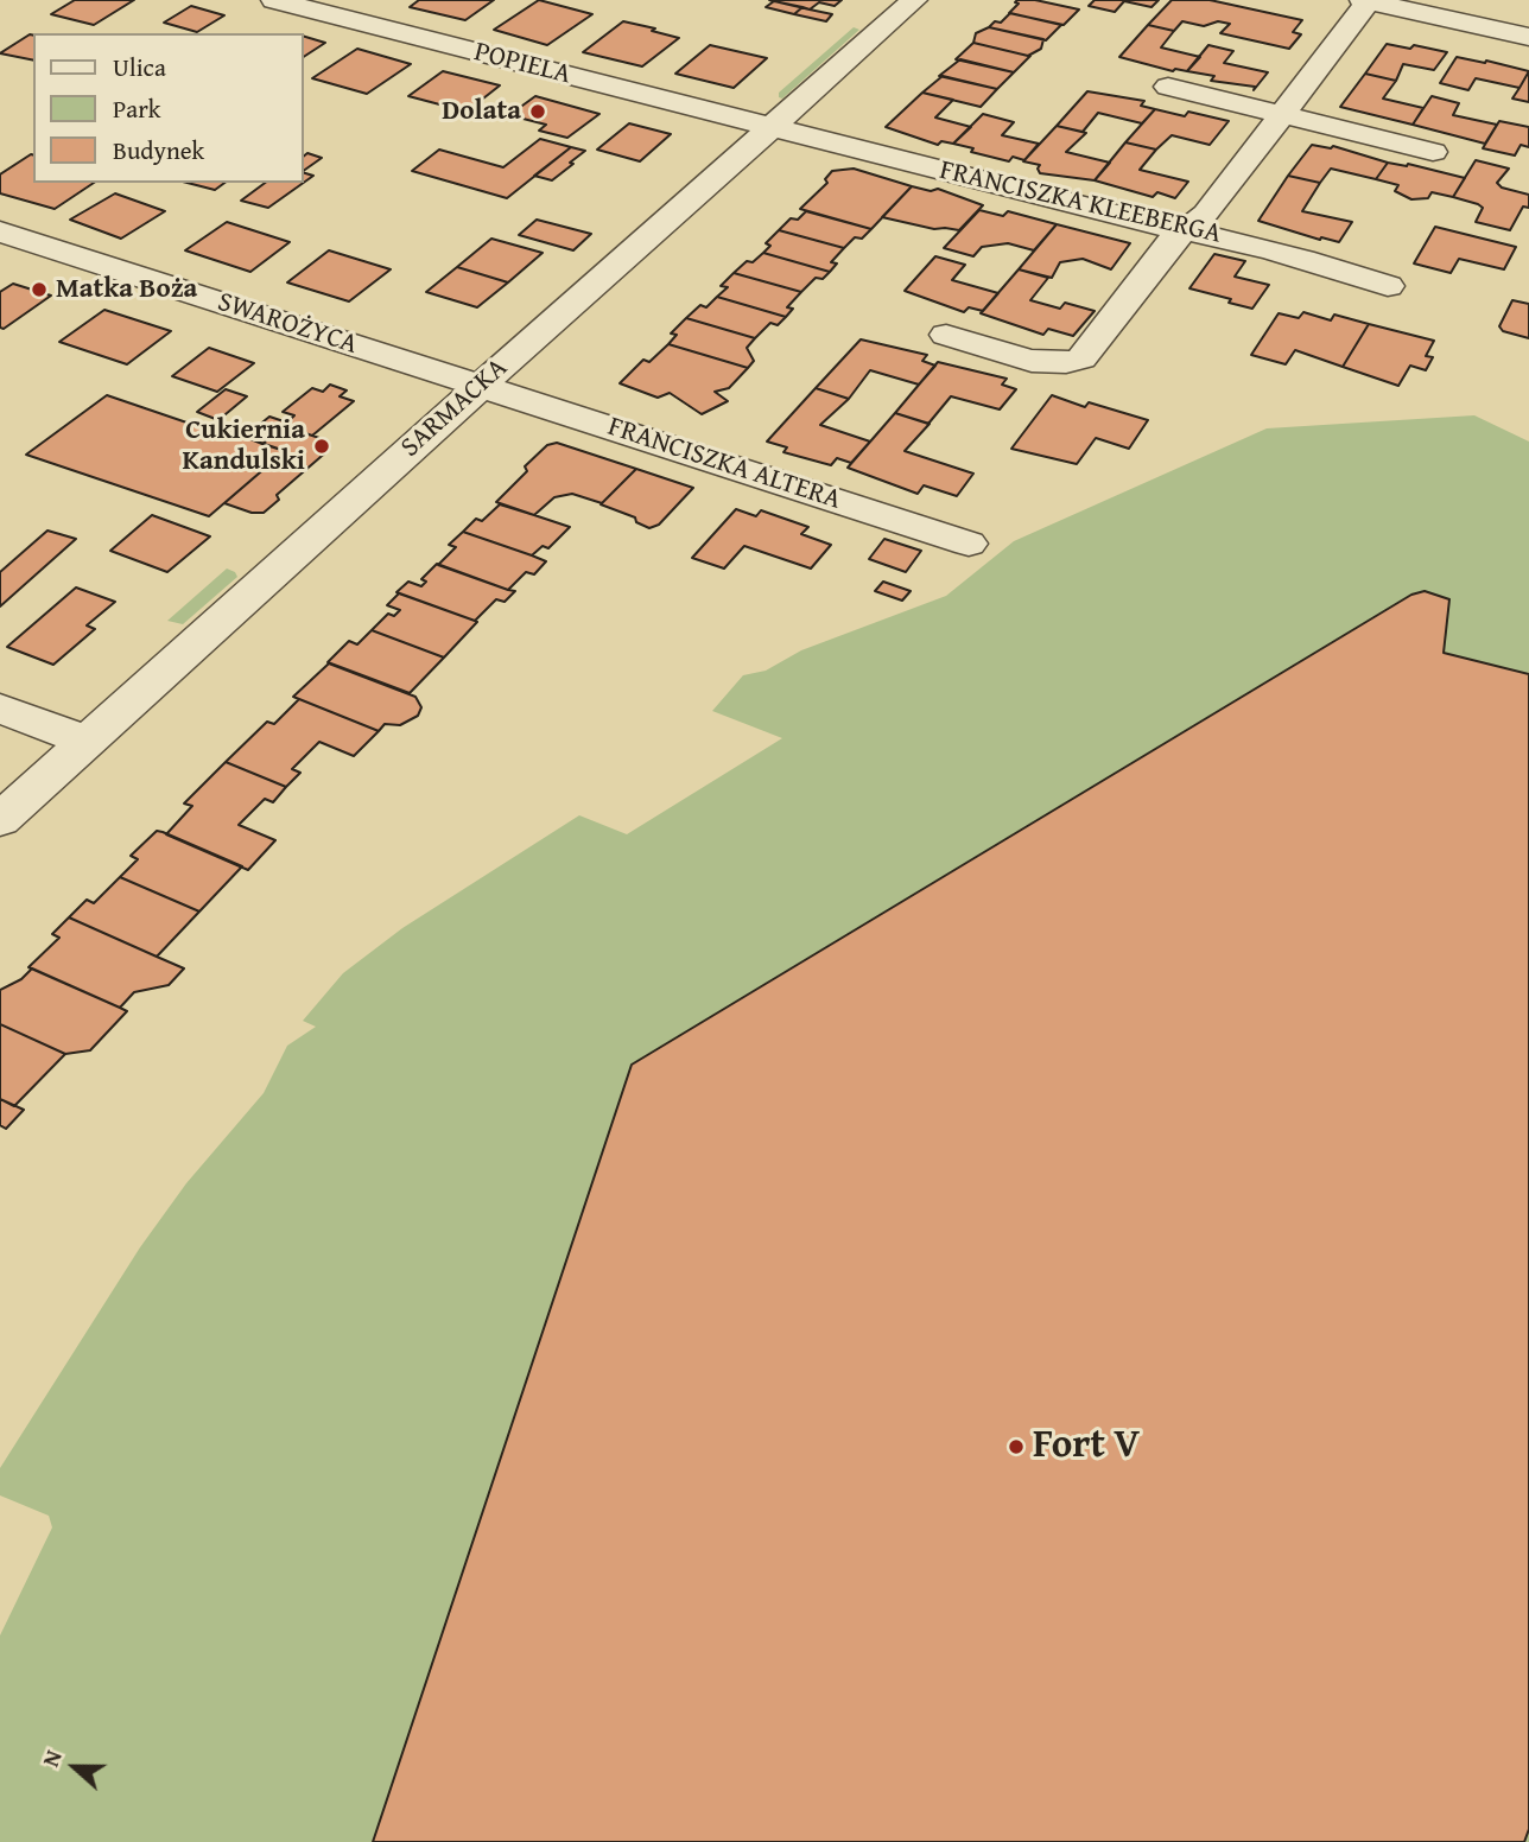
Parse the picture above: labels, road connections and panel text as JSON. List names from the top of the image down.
{
  "streets": {
    "street": [
      "POPIELA",
      "FRANCISZKA KLEEBERGA",
      "SWAROŻYCA",
      "SARMACKA",
      "FRANCISZKA ALTERA"
    ]
  },
  "crossings": [
    ["POPIELA", "FRANCISZKA KLEEBERGA"],
    ["POPIELA", "SARMACKA"],
    ["FRANCISZKA KLEEBERGA", "SARMACKA"],
    ["SWAROŻYCA", "SARMACKA"],
    ["SWAROŻYCA", "FRANCISZKA ALTERA"],
    ["SARMACKA", "FRANCISZKA ALTERA"]
  ],
  "places": [
    "Dolata",
    "Matka Boża",
    "Cukiernia Kandulski",
    "Fort V"
  ],
  "legend": ["Ulica", "Park", "Budynek"],
  "north": "left"
}
